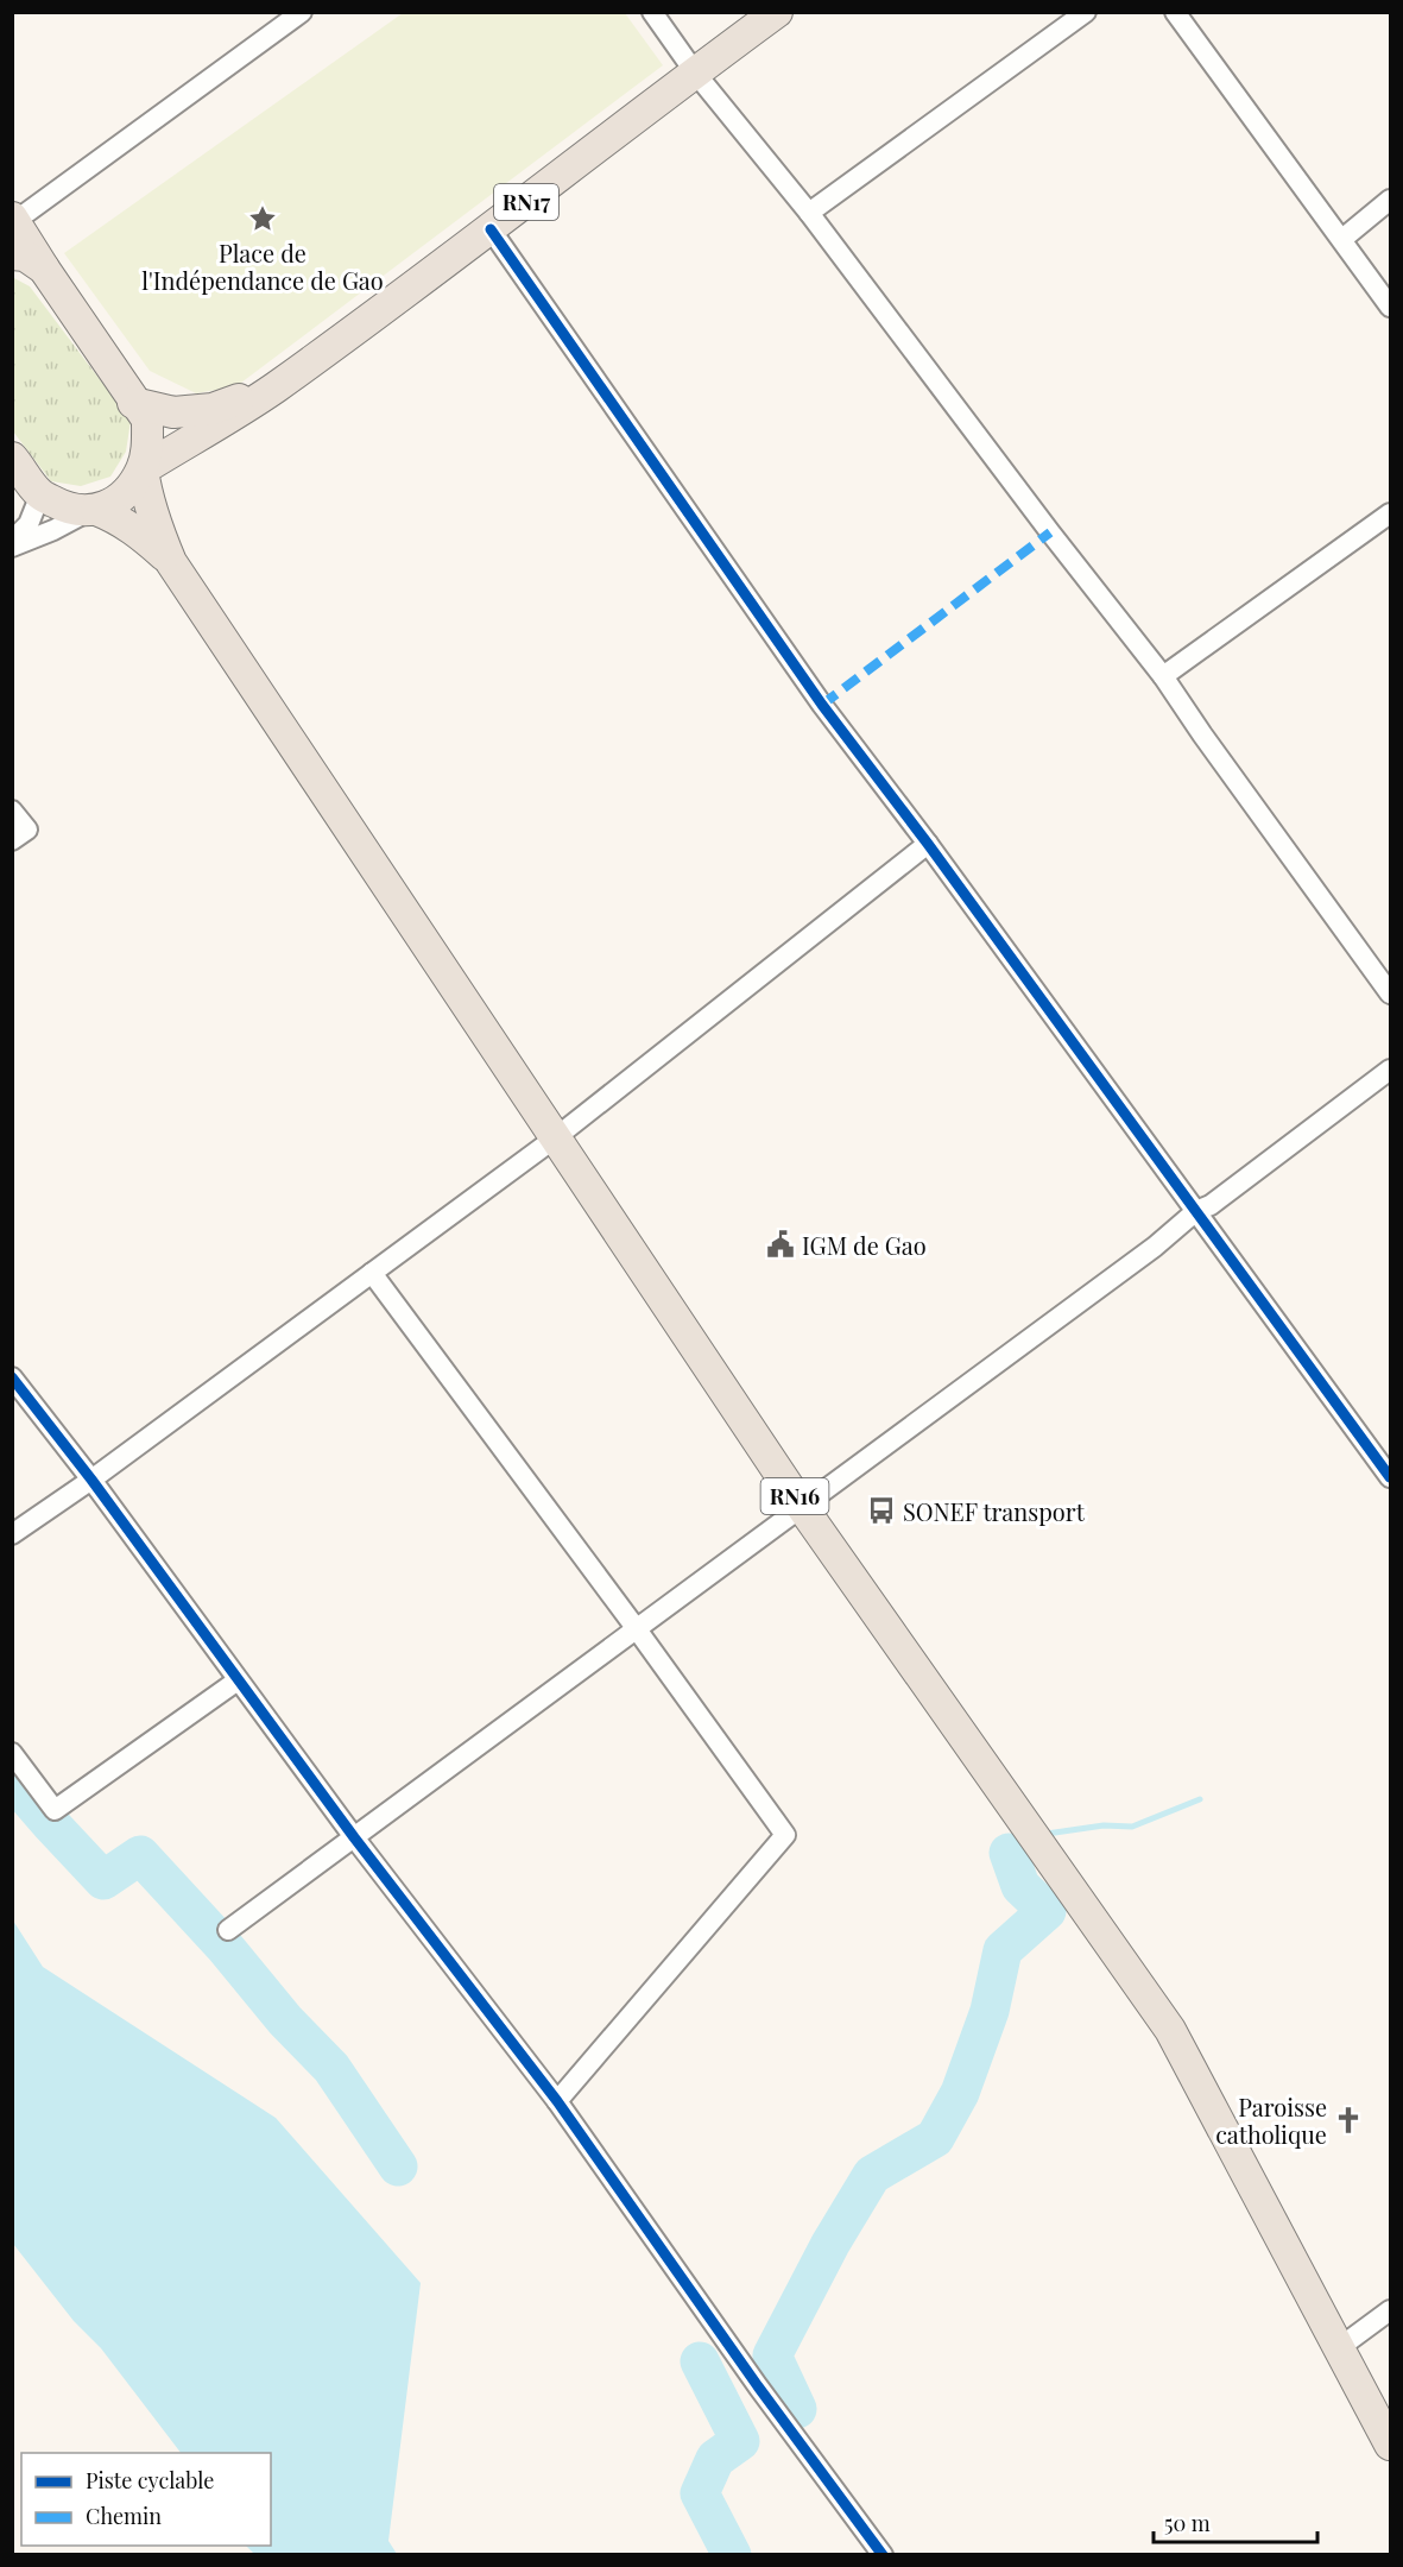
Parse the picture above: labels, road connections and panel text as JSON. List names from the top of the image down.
{
  "streets": {
    "main road": ["RN17", "RN16"]
  },
  "crossings": [
    ["RN17", "RN16"]
  ],
  "places": {
    "place": ["Place de l'Indépendance de Gao"],
    "public building": ["IGM de Gao"],
    "bus stop": ["SONEF transport"],
    "church": ["Paroisse catholique"]
  },
  "legend": ["Piste cyclable", "Chemin"],
  "scale_bar": "50 m"
}
